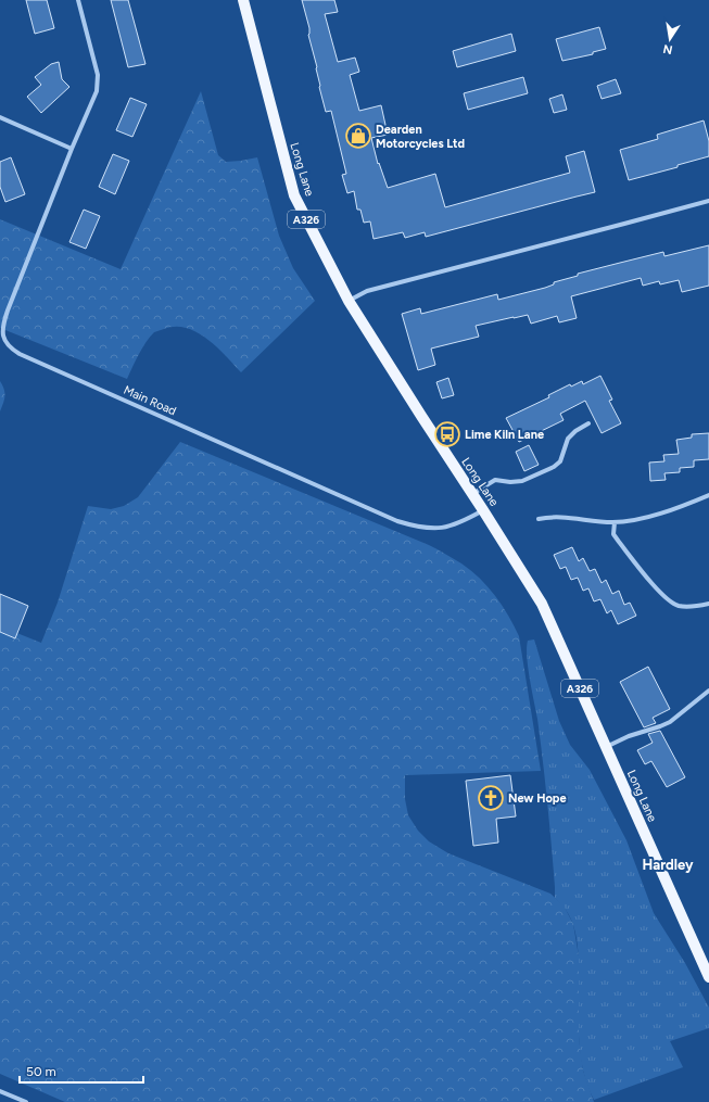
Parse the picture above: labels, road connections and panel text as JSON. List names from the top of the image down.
{
  "streets": {
    "main road": ["Long Lane", "A326"],
    "street": ["Main Road"]
  },
  "crossings": [
    ["Long Lane", "Main Road"]
  ],
  "districts": ["Hardley"],
  "places": {
    "shop": ["Dearden Motorcycles Ltd"],
    "bus stop": ["Lime Kiln Lane"],
    "church": ["New Hope"]
  },
  "scale_bar": "50 m",
  "north": "bottom"
}
